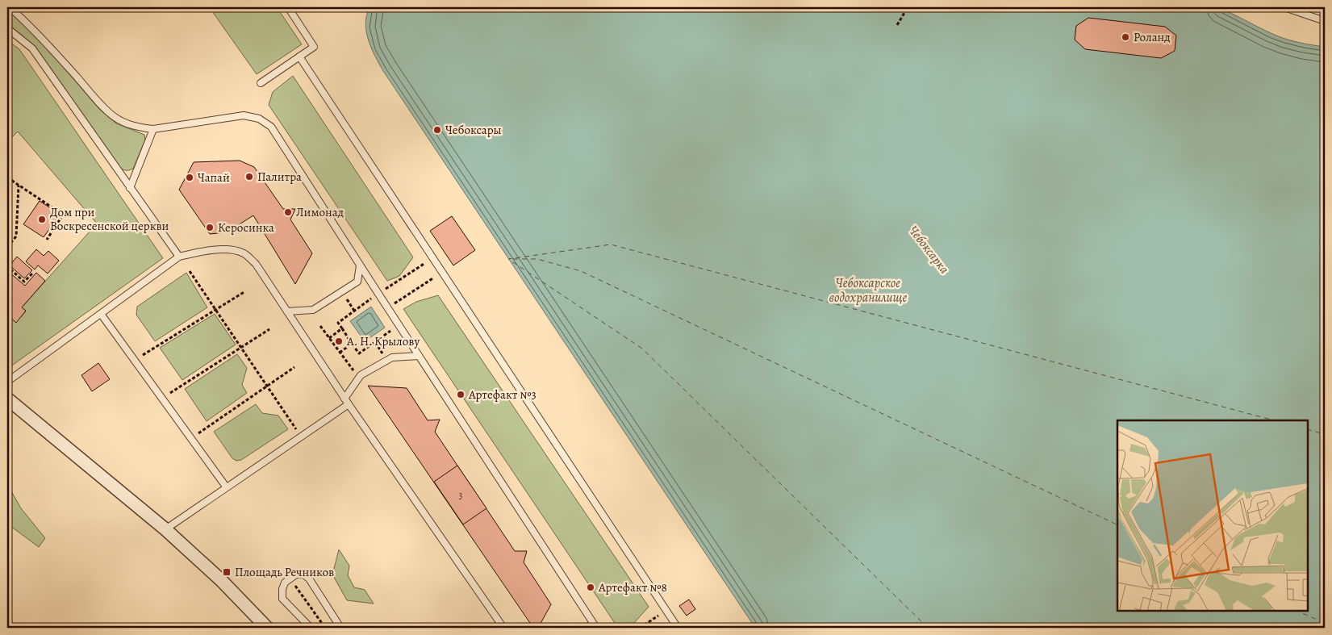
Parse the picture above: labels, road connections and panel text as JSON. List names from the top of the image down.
{
  "water": ["Чебоксарка", "Чебоксарское водохранилище"],
  "places": {
    "other": [
      "Роланд",
      "Чебоксары",
      "Палитра",
      "Чапай",
      "Лимонад",
      "Дом при Воскресенской церкви",
      "Керосинка",
      "А. Н. Крылову",
      "Артефакт №3",
      "Артефакт №8"
    ],
    "transit": ["Площадь Речников"]
  },
  "house_numbers": ["3"]
}
